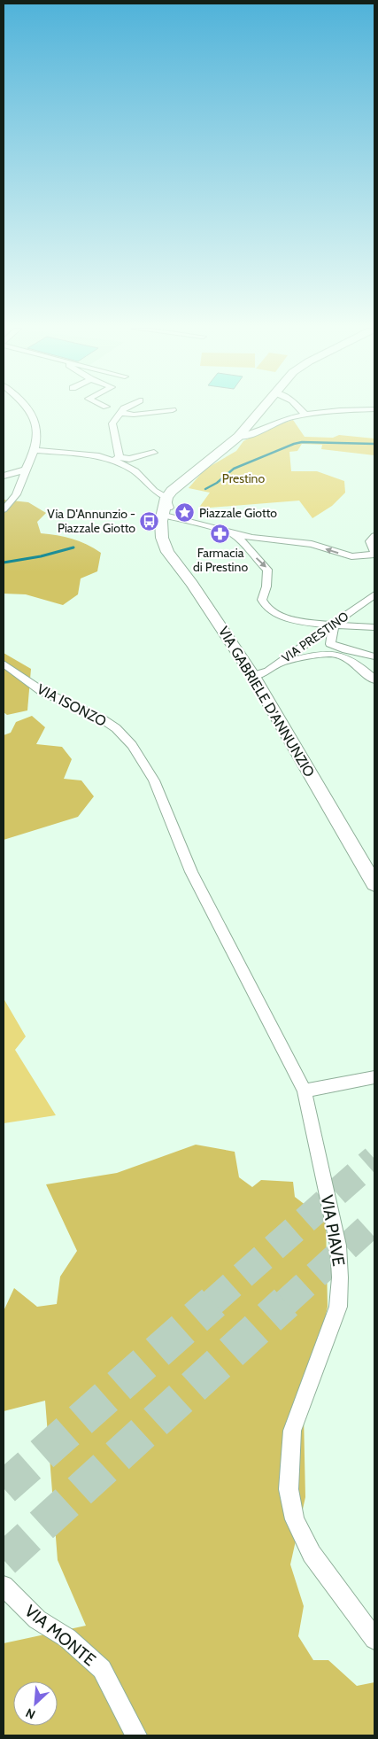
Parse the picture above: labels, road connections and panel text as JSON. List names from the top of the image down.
{
  "streets": {
    "main road": ["VIA GABRIELE D'ANNUNZIO"],
    "street": [
      "VIA PRESTINO",
      "VIA ISONZO",
      "VIA PIAVE",
      "VIA MONTE"
    ]
  },
  "crossings": [
    ["VIA PRESTINO", "VIA GABRIELE D'ANNUNZIO"],
    ["VIA ISONZO", "VIA PIAVE"]
  ],
  "parks": ["Prestino"],
  "places": {
    "place": ["Piazzale Giotto"],
    "bus stop": ["Via D'Annunzio - Piazzale Giotto"],
    "pharmacy": ["Farmacia di Prestino"]
  },
  "north": "bottom left"
}
